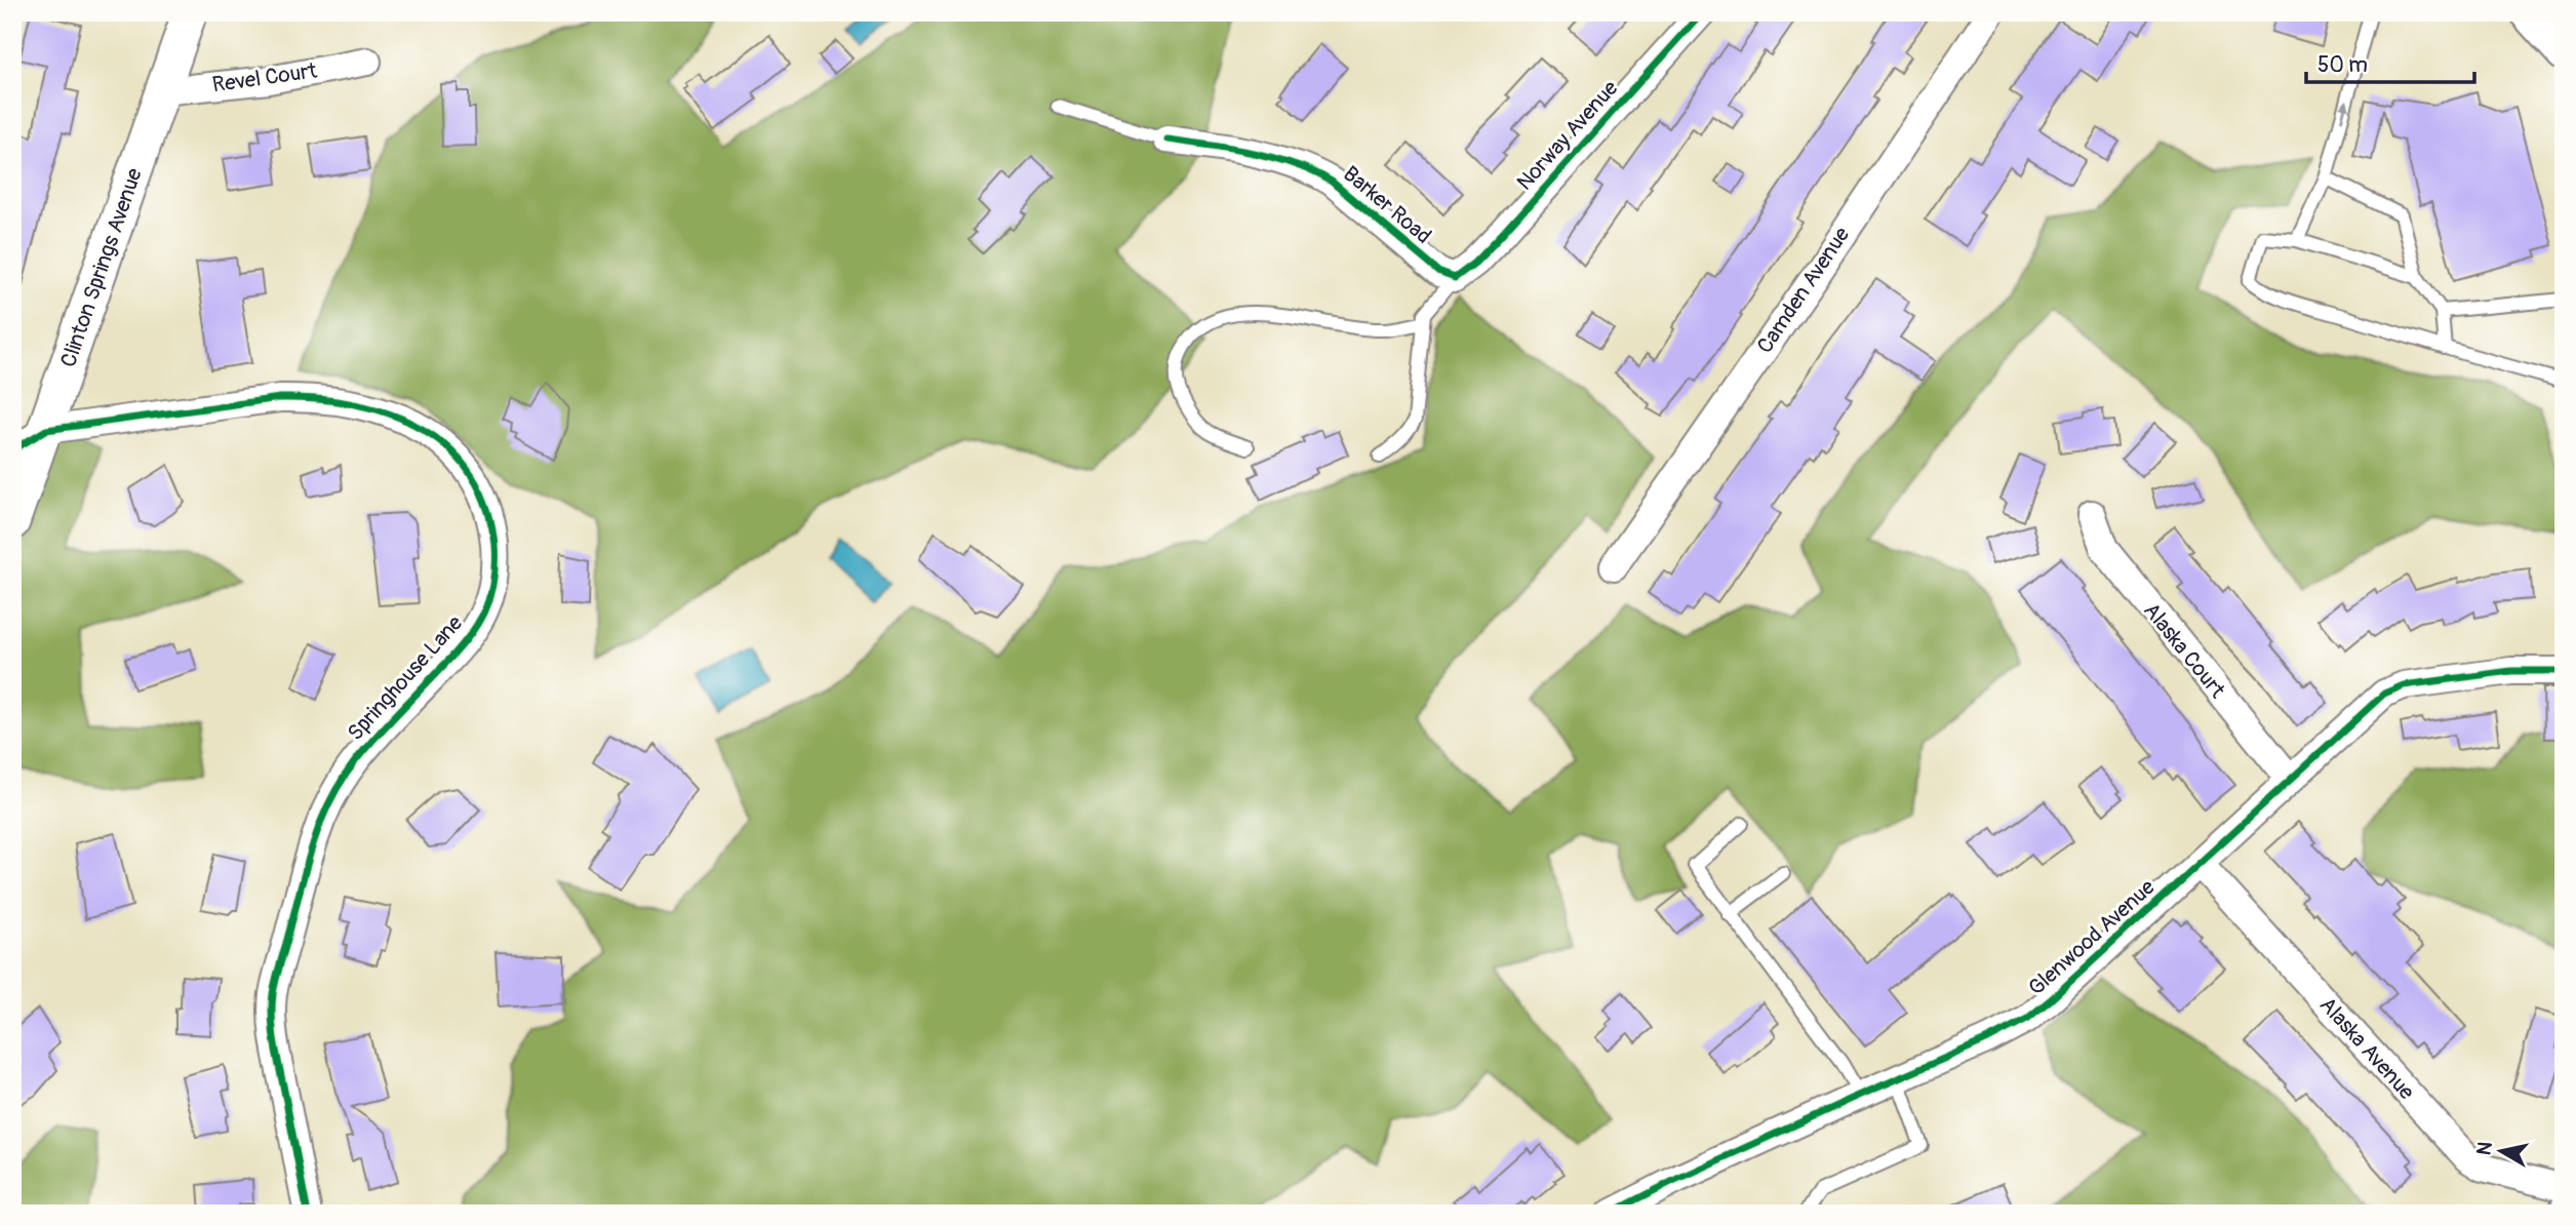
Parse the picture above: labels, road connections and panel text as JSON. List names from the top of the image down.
{
  "streets": {
    "street": [
      "Revel Court",
      "Norway Avenue",
      "Barker Road",
      "Clinton Springs Avenue",
      "Camden Avenue",
      "Alaska Court",
      "Springhouse Lane",
      "Glenwood Avenue",
      "Alaska Avenue"
    ]
  },
  "crossings": [
    ["Revel Court", "Clinton Springs Avenue"],
    ["Norway Avenue", "Barker Road"],
    ["Clinton Springs Avenue", "Springhouse Lane"],
    ["Alaska Court", "Glenwood Avenue"],
    ["Glenwood Avenue", "Alaska Avenue"]
  ],
  "scale_bar": "50 m",
  "north": "left"
}
